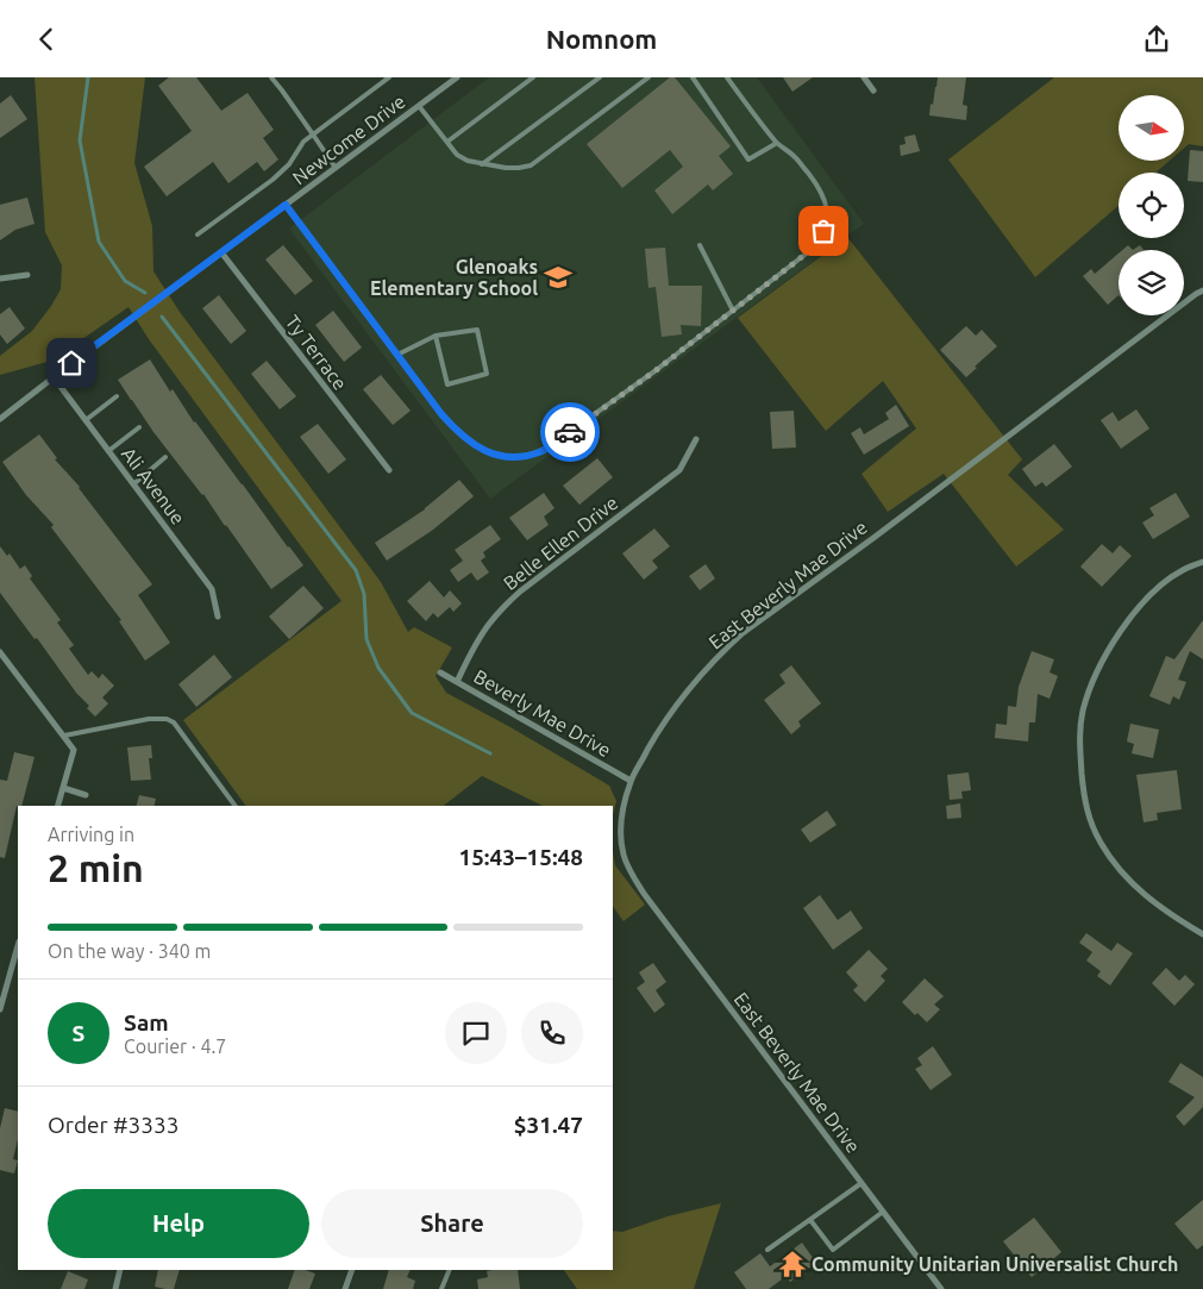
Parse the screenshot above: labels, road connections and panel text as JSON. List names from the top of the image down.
{
  "streets": {
    "street": [
      "Newcome Drive",
      "Ty Terrace",
      "Ali Avenue",
      "Belle Ellen Drive",
      "East Beverly Mae Drive",
      "Beverly Mae Drive"
    ]
  },
  "crossings": [
    ["Newcome Drive", "Ty Terrace"],
    ["Newcome Drive", "Ali Avenue"],
    ["Belle Ellen Drive", "Beverly Mae Drive"],
    ["East Beverly Mae Drive", "Beverly Mae Drive"]
  ],
  "places": {
    "school or university": ["Glenoaks Elementary School"],
    "temple": ["Community Unitarian Universalist Church"]
  },
  "north": "right",
  "page": {
    "header": "Nomnom",
    "heading": ["2 min", "Arriving in", "15:43–15:48"],
    "panel": [
      "Sam",
      "Courier · 4.7",
      "Order #3333",
      "$31.47"
    ],
    "bar": "On the way · 340 m",
    "round": "S",
    "buttons": ["Help", "Share"]
  }
}
